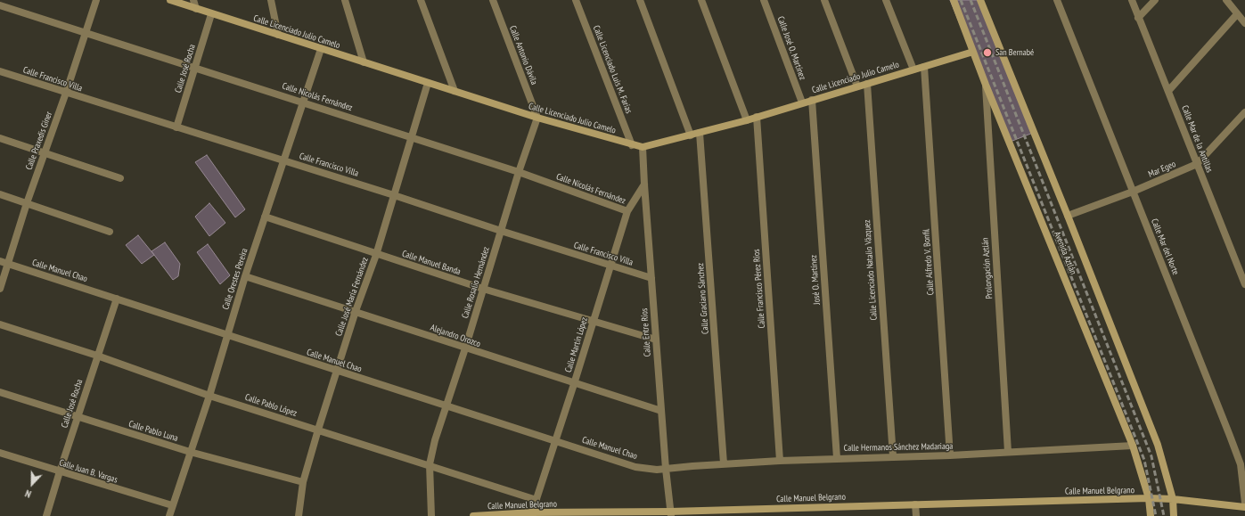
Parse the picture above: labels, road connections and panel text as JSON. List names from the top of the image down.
{
  "streets": {
    "street": [
      "Calle Licenciado Julio Camelo",
      "Calle José O. Martínez",
      "Calle Antonio Dávila",
      "Calle José Rocha",
      "Calle Licenciado Luis M. Farías",
      "Calle Francisco Villa",
      "Calle Nicolás Fernández",
      "Calle Mar de la Antillas",
      "Calle Praxedis Giner",
      "Mar Egeo",
      "Calle Mar del Norte",
      "Avenida Aztlán",
      "Calle Alfredo V. Bonfil",
      "Calle Manuel Banda",
      "Prolongación Aztlán",
      "Calle Licenciado Natalio Vázquez",
      "Calle Manuel Chao",
      "Calle Orestes Pereira",
      "José O. Martínez",
      "Calle Rosalio Hernández",
      "Calle Francisco Pérez Ríos",
      "Calle José María Fernández",
      "Calle Graciano Sánchez",
      "Calle Entre Ríos",
      "Alejandro Orozco",
      "Calle Martín López",
      "Calle Pablo López",
      "Calle Pablo Luna",
      "Calle Hermanos Sánchez Madariaga",
      "Calle Juan B. Vargas",
      "Calle Manuel Belgrano"
    ]
  },
  "crossings": [
    ["Calle Licenciado Julio Camelo", "Calle José O. Martínez"],
    ["Calle Licenciado Julio Camelo", "Calle Antonio Dávila"],
    ["Calle Licenciado Julio Camelo", "Calle José Rocha"],
    ["Calle Licenciado Julio Camelo", "Calle Licenciado Luis M. Farías"],
    ["Calle Licenciado Julio Camelo", "Avenida Aztlán"],
    ["Calle Licenciado Julio Camelo", "Calle Alfredo V. Bonfil"],
    ["Calle Licenciado Julio Camelo", "Calle Licenciado Natalio Vázquez"],
    ["Calle Licenciado Julio Camelo", "Calle Orestes Pereira"],
    ["Calle Licenciado Julio Camelo", "José O. Martínez"],
    ["Calle Licenciado Julio Camelo", "Calle Rosalio Hernández"],
    ["Calle Licenciado Julio Camelo", "Calle Francisco Pérez Ríos"],
    ["Calle Licenciado Julio Camelo", "Calle José María Fernández"],
    ["Calle Licenciado Julio Camelo", "Calle Graciano Sánchez"],
    ["Calle Licenciado Julio Camelo", "Calle Entre Ríos"],
    ["Calle Antonio Dávila", "Calle Rosalio Hernández"],
    ["Calle José Rocha", "Calle Francisco Villa"],
    ["Calle José Rocha", "Calle Nicolás Fernández"],
    ["Calle José Rocha", "Calle Manuel Chao"],
    ["Calle José Rocha", "Calle Pablo López"],
    ["Calle José Rocha", "Calle Pablo Luna"],
    ["Calle José Rocha", "Calle Juan B. Vargas"],
    ["Calle Francisco Villa", "Calle Praxedis Giner"],
    ["Calle Francisco Villa", "Calle Orestes Pereira"],
    ["Calle Francisco Villa", "Calle Rosalio Hernández"],
    ["Calle Francisco Villa", "Calle José María Fernández"],
    ["Calle Francisco Villa", "Calle Entre Ríos"],
    ["Calle Francisco Villa", "Calle Martín López"],
    ["Calle Nicolás Fernández", "Calle Praxedis Giner"],
    ["Calle Nicolás Fernández", "Calle Orestes Pereira"],
    ["Calle Nicolás Fernández", "Calle Rosalio Hernández"],
    ["Calle Nicolás Fernández", "Calle José María Fernández"],
    ["Calle Nicolás Fernández", "Calle Martín López"],
    ["Calle Mar de la Antillas", "Mar Egeo"],
    ["Calle Praxedis Giner", "Calle Manuel Chao"],
    ["Mar Egeo", "Calle Mar del Norte"],
    ["Mar Egeo", "Avenida Aztlán"],
    ["Avenida Aztlán", "Prolongación Aztlán"],
    ["Avenida Aztlán", "Calle Hermanos Sánchez Madariaga"],
    ["Avenida Aztlán", "Calle Manuel Belgrano"],
    ["Calle Alfredo V. Bonfil", "Calle Hermanos Sánchez Madariaga"],
    ["Calle Manuel Banda", "Calle Orestes Pereira"],
    ["Calle Manuel Banda", "Calle Rosalio Hernández"],
    ["Calle Manuel Banda", "Calle José María Fernández"],
    ["Calle Manuel Banda", "Calle Entre Ríos"],
    ["Calle Manuel Banda", "Calle Martín López"],
    ["Prolongación Aztlán", "Calle Hermanos Sánchez Madariaga"],
    ["Calle Licenciado Natalio Vázquez", "Calle Hermanos Sánchez Madariaga"],
    ["Calle Manuel Chao", "Calle Orestes Pereira"],
    ["Calle Manuel Chao", "Calle Rosalio Hernández"],
    ["Calle Manuel Chao", "Calle José María Fernández"],
    ["Calle Manuel Chao", "Calle Entre Ríos"],
    ["Calle Manuel Chao", "Calle Martín López"],
    ["Calle Manuel Chao", "Calle Hermanos Sánchez Madariaga"],
    ["Calle Orestes Pereira", "Alejandro Orozco"],
    ["Calle Orestes Pereira", "Calle Pablo López"],
    ["Calle Orestes Pereira", "Calle Pablo Luna"],
    ["Calle Orestes Pereira", "Calle Juan B. Vargas"],
    ["José O. Martínez", "Calle Hermanos Sánchez Madariaga"],
    ["Calle Rosalio Hernández", "Alejandro Orozco"],
    ["Calle Rosalio Hernández", "Calle Pablo López"],
    ["Calle Francisco Pérez Ríos", "Calle Hermanos Sánchez Madariaga"],
    ["Calle José María Fernández", "Alejandro Orozco"],
    ["Calle José María Fernández", "Calle Pablo López"],
    ["Calle José María Fernández", "Calle Pablo Luna"],
    ["Calle Graciano Sánchez", "Calle Hermanos Sánchez Madariaga"],
    ["Calle Entre Ríos", "Alejandro Orozco"],
    ["Calle Entre Ríos", "Calle Martín López"],
    ["Calle Entre Ríos", "Calle Hermanos Sánchez Madariaga"],
    ["Calle Entre Ríos", "Calle Manuel Belgrano"],
    ["Alejandro Orozco", "Calle Martín López"],
    ["Calle Martín López", "Calle Pablo López"],
    ["Calle Martín López", "Calle Manuel Belgrano"]
  ],
  "places": ["San Bernabé"],
  "north": "bottom"
}
